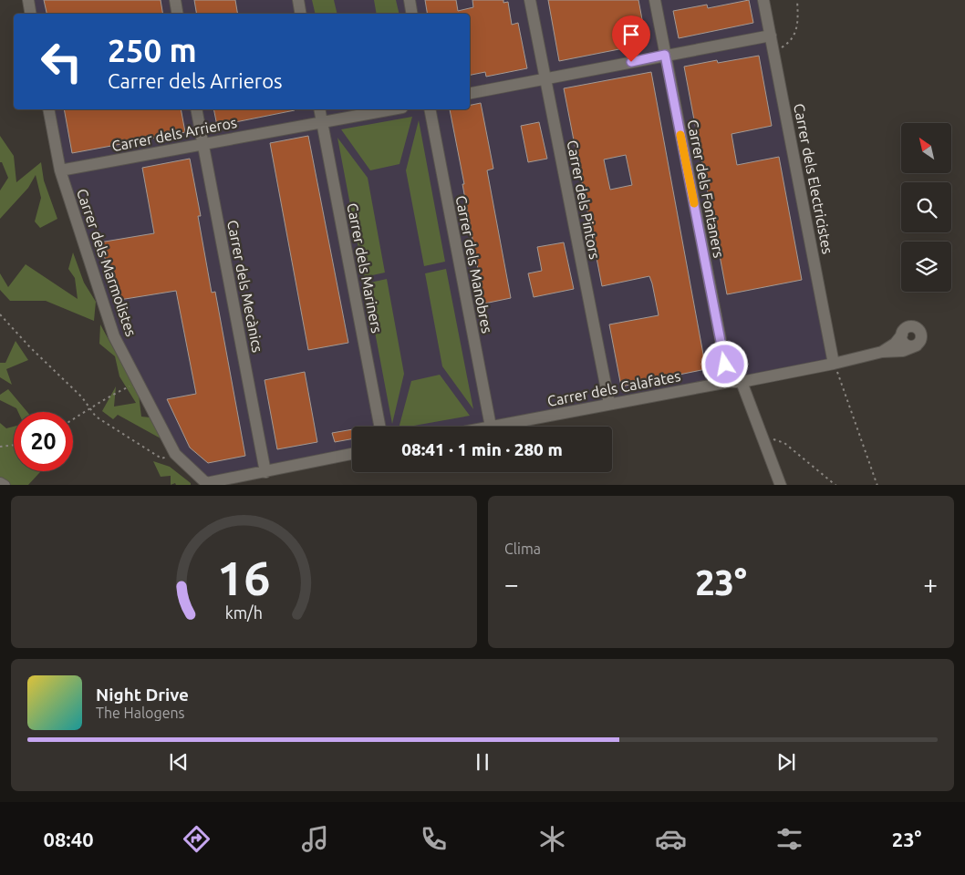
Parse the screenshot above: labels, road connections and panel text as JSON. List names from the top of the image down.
{
  "streets": {
    "street": [
      "Carrer dels Arrieros",
      "Carrer dels Electricistes",
      "Carrer dels Fontaners",
      "Carrer dels Pintors",
      "Carrer dels Marmolistes",
      "Carrer dels Manobres",
      "Carrer dels Mariners",
      "Carrer dels Mecànics",
      "Carrer dels Calafates"
    ]
  },
  "crossings": [
    ["Carrer dels Arrieros", "Carrer dels Marmolistes"],
    ["Carrer dels Arrieros", "Carrer dels Mariners"],
    ["Carrer dels Arrieros", "Carrer dels Mecànics"],
    ["Carrer dels Electricistes", "Carrer dels Calafates"],
    ["Carrer dels Fontaners", "Carrer dels Calafates"],
    ["Carrer dels Pintors", "Carrer dels Calafates"],
    ["Carrer dels Manobres", "Carrer dels Calafates"]
  ],
  "north": "top left",
  "page": {
    "turn": ["250 m", "Carrer dels Arrieros"],
    "limit": "20",
    "trip": "08:41 · 1 min · 280 m",
    "tile": "Clima",
    "heat": ["−", "23°", "+"],
    "song": ["Night Drive", "The Halogens"],
    "tabs": ["08:40", "23°"],
    "gauge": ["16", "km/h"]
  }
}
